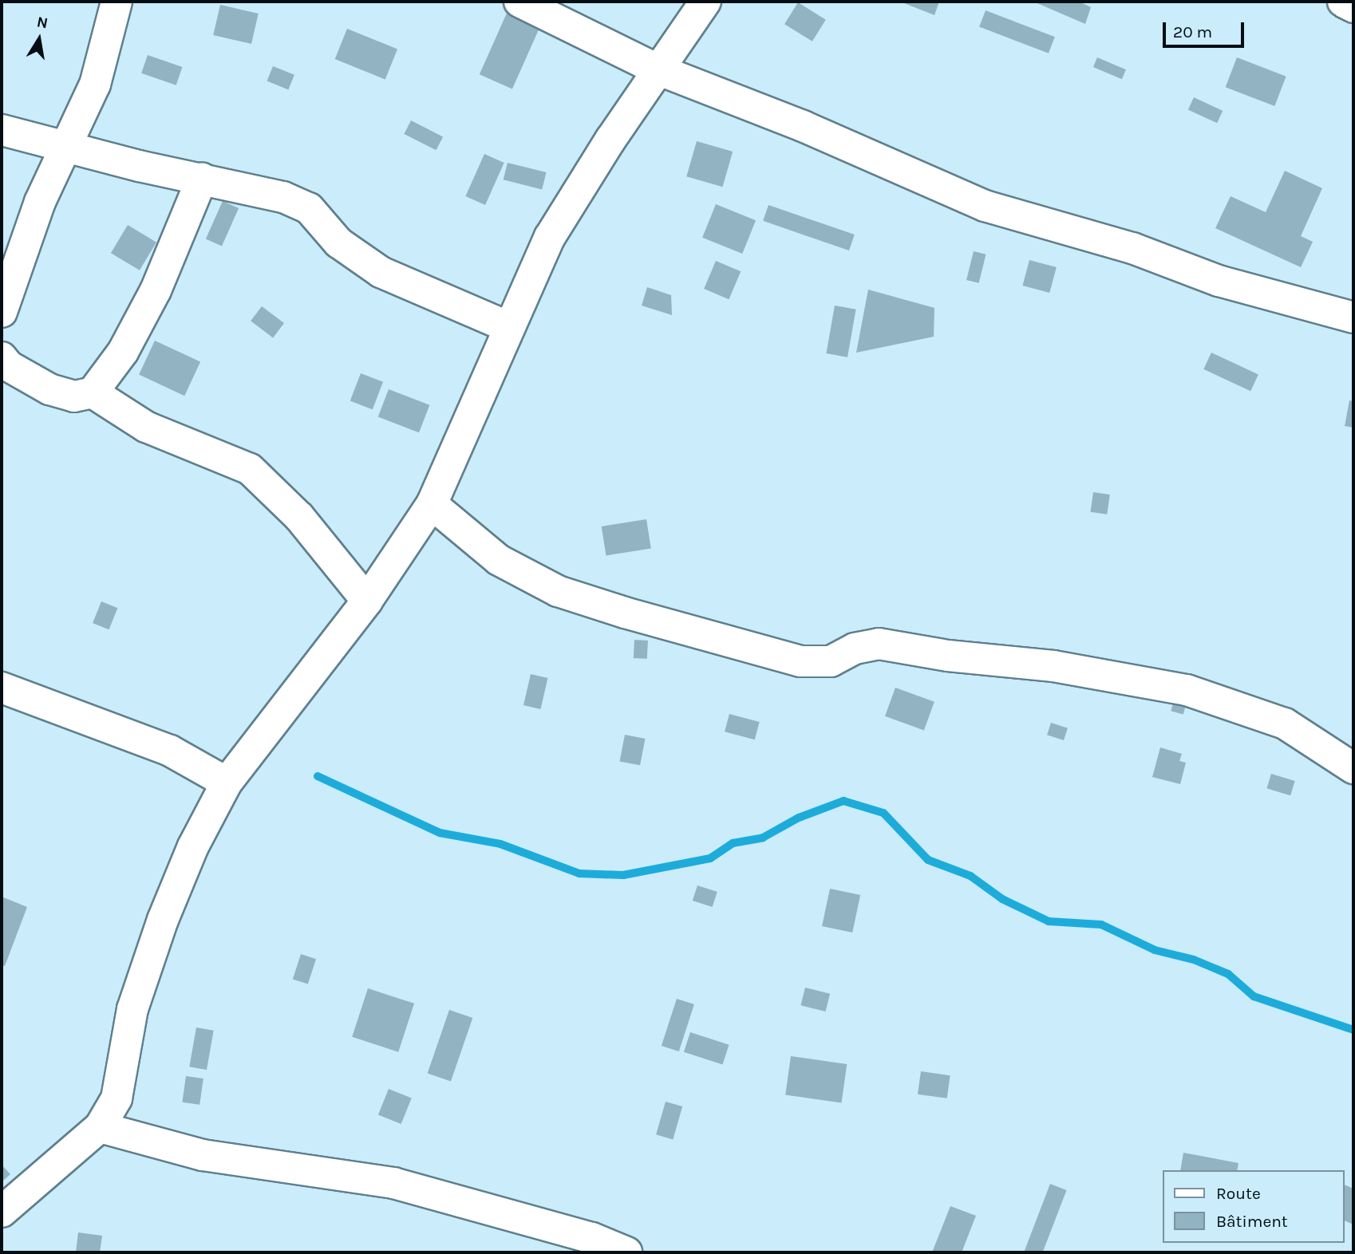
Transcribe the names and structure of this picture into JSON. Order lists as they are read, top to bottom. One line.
{"legend":["Route","Bâtiment"],"scale_bar":"20 m","north":"top"}
